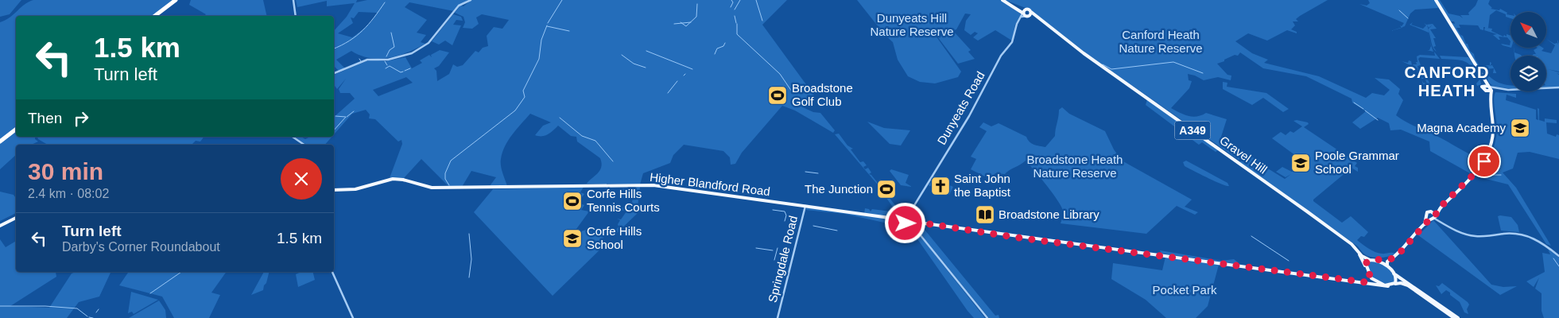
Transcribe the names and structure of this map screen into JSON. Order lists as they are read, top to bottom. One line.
{"streets":{"main road":["A349","Gravel Hill","Higher Blandford Road"],"street":["Dunyeats Road","Springdale Road"]},"crossings":[["Dunyeats Road","Higher Blandford Road"],["A349","Gravel Hill"],["Higher Blandford Road","Springdale Road"]],"districts":["CANFORD HEATH"],"parks":["Dunyeats Hill Nature Reserve","Canford Heath Nature Reserve","Broadstone Heath Nature Reserve","Pocket Park"],"places":{"sports":["Broadstone Golf Club","The Junction","Corfe Hills Tennis Courts"],"school or university":["Magna Academy","Poole Grammar School","Corfe Hills School"],"church":["Saint John the Baptist"],"library":["Broadstone Library"]},"north":"top left","page":{"turn":["1.5 km","Turn left"],"then":"Then","heading":["30 min","2.4 km · 08:02"],"list":[{"name":"Turn left","note":"Darby's Corner Roundabout","value":"1.5 km"}]}}
